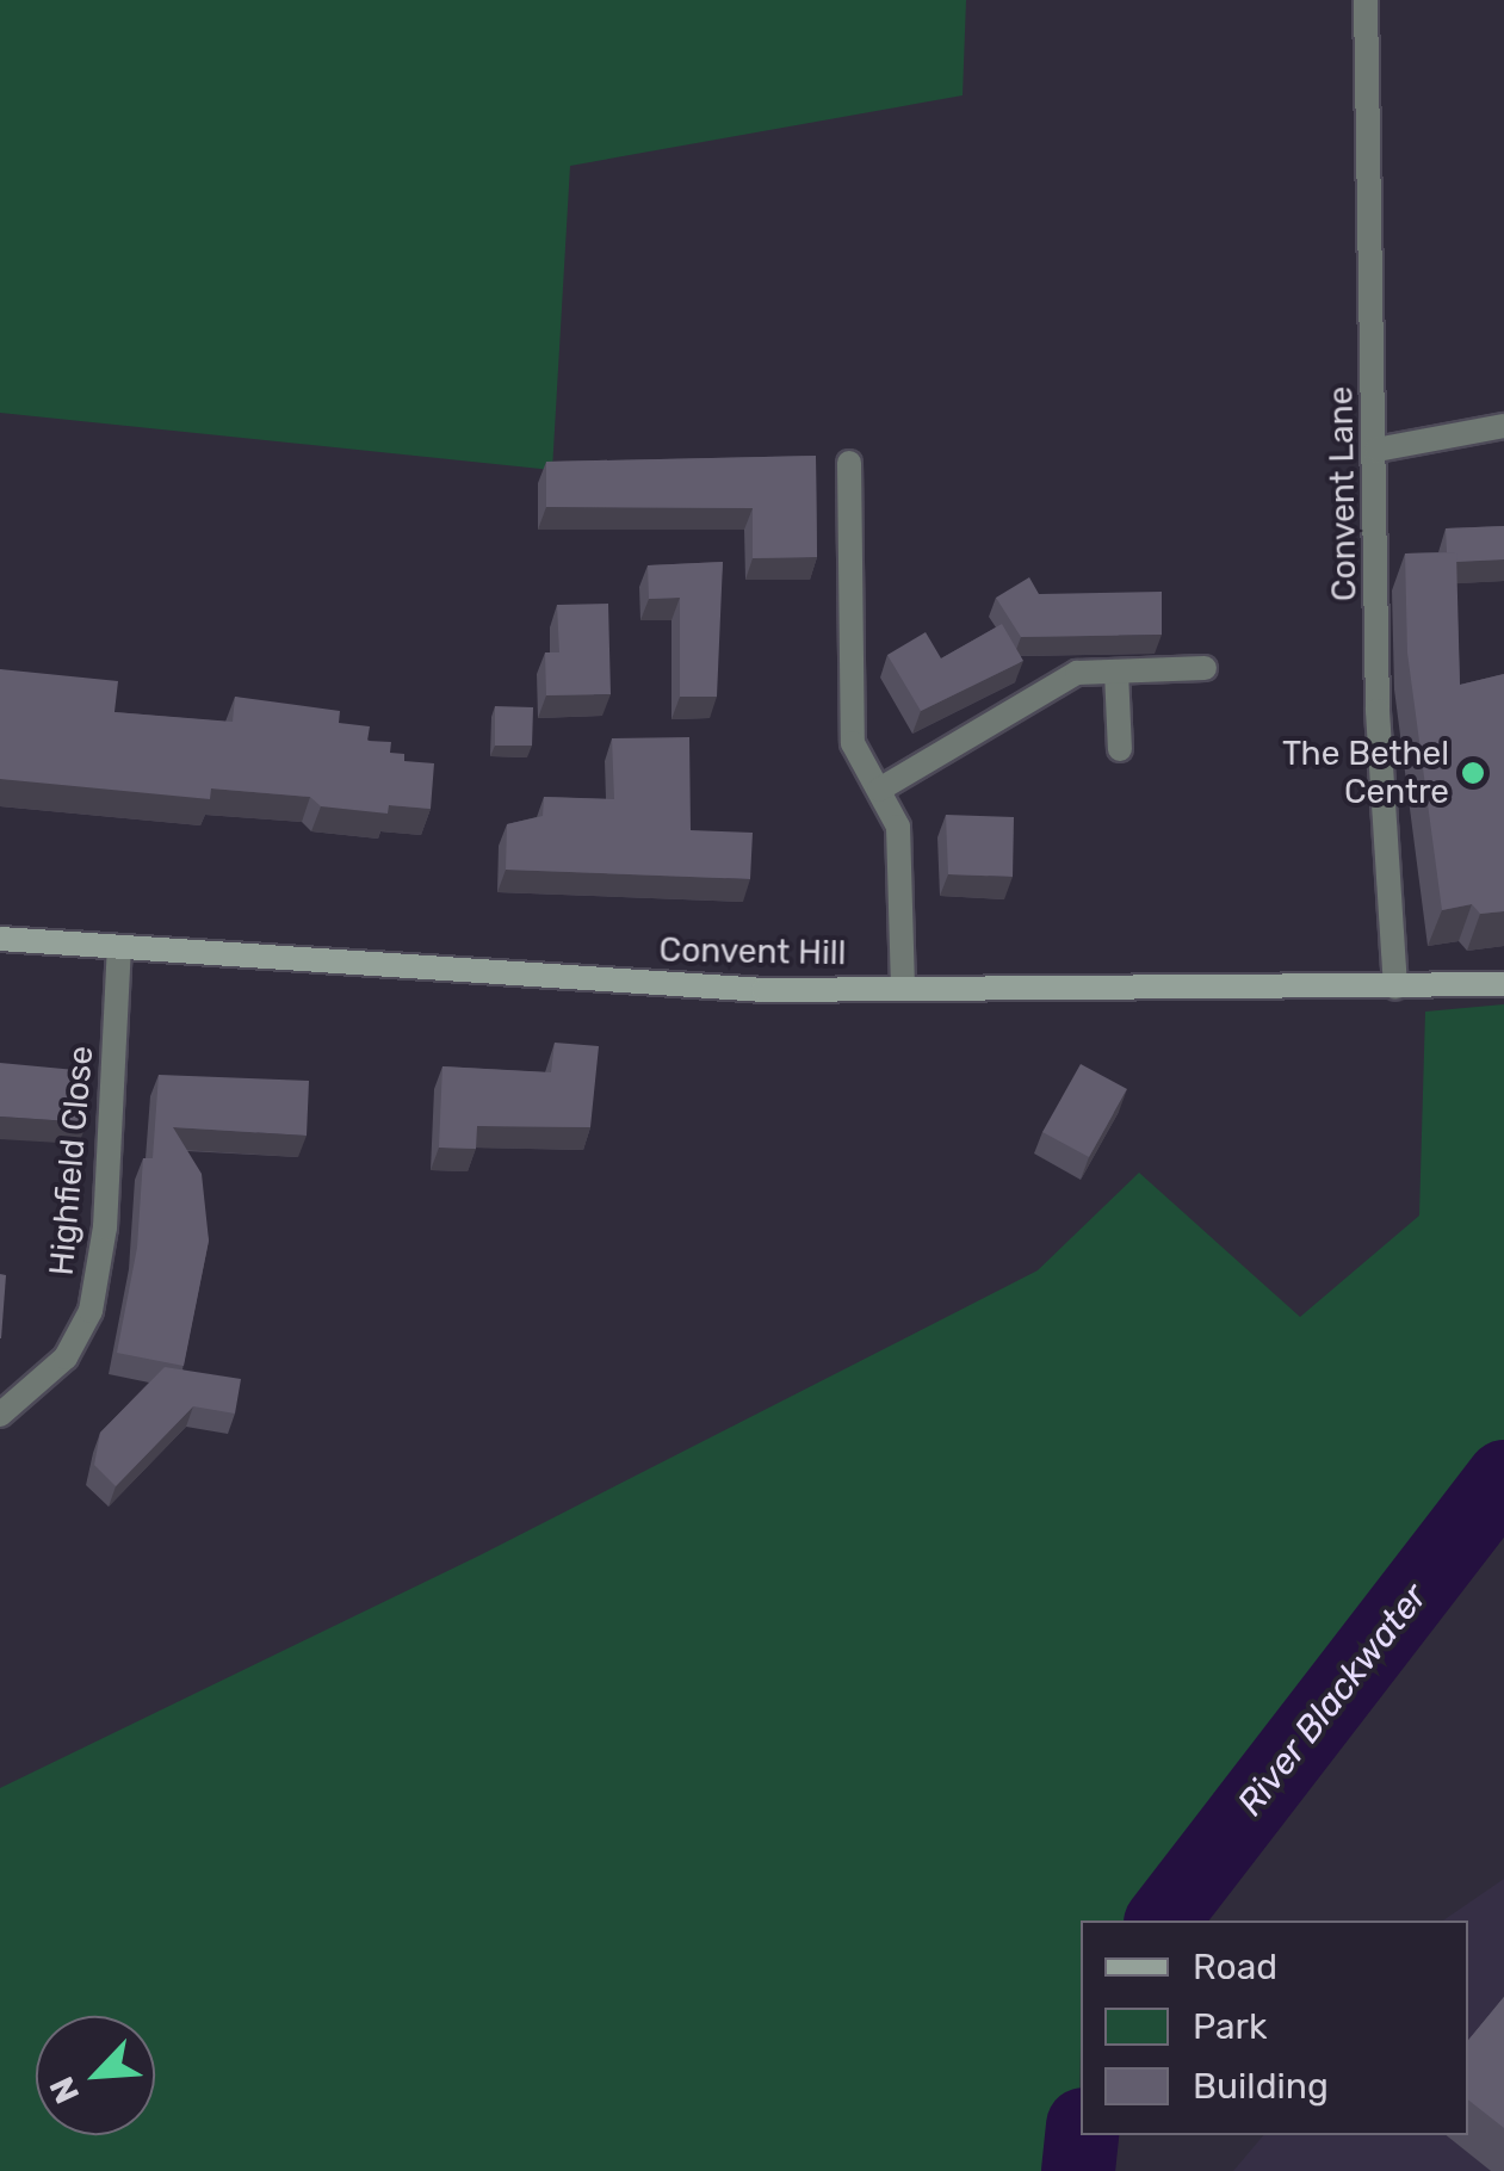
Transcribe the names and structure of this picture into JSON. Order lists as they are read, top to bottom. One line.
{"streets":{"main road":["Convent Hill"],"street":["Convent Lane","Highfield Close"]},"crossings":[["Convent Lane","Convent Hill"],["Convent Hill","Highfield Close"]],"water":["River Blackwater"],"places":["The Bethel Centre"],"legend":["Road","Park","Building"],"north":"bottom left"}
